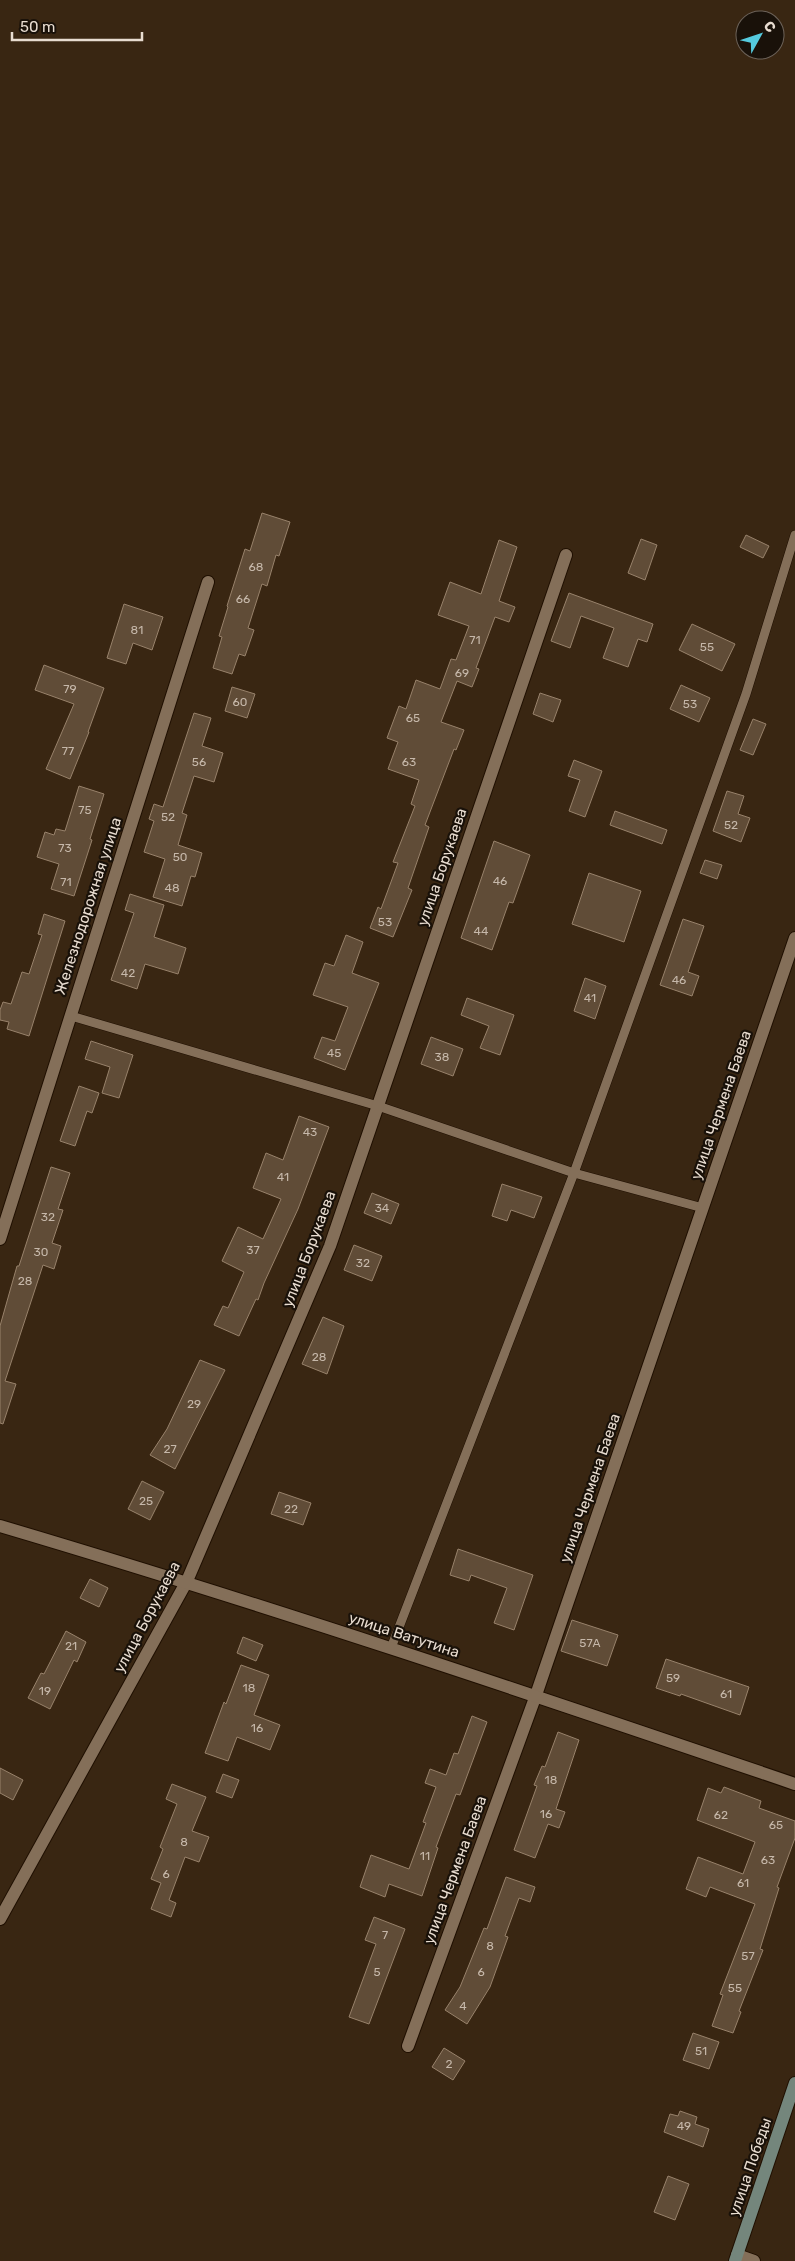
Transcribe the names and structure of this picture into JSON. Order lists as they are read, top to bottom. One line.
{"streets":{"main road":["улица Победы"],"street":["улица Борукаева","Железнодорожная улица","улица Чермена Баева","улица Ватутина"]},"crossings":[["улица Борукаева","улица Ватутина"],["улица Чермена Баева","улица Ватутина"]],"house_numbers":["68","66","81","71","55","69","79","60","53","65","77","56","63","75","52","52","73","50","46","71","48","53","44","42","46","41","45","38","43","41","34","32","37","30","32","28","28","29","27","25","22","57А","21","59","18","19","61","16","18","16","62","65","8","11","63","6","61","7","8","57","5","6","55","4","51","2","49"],"scale_bar":"50 m","north":"top right"}
